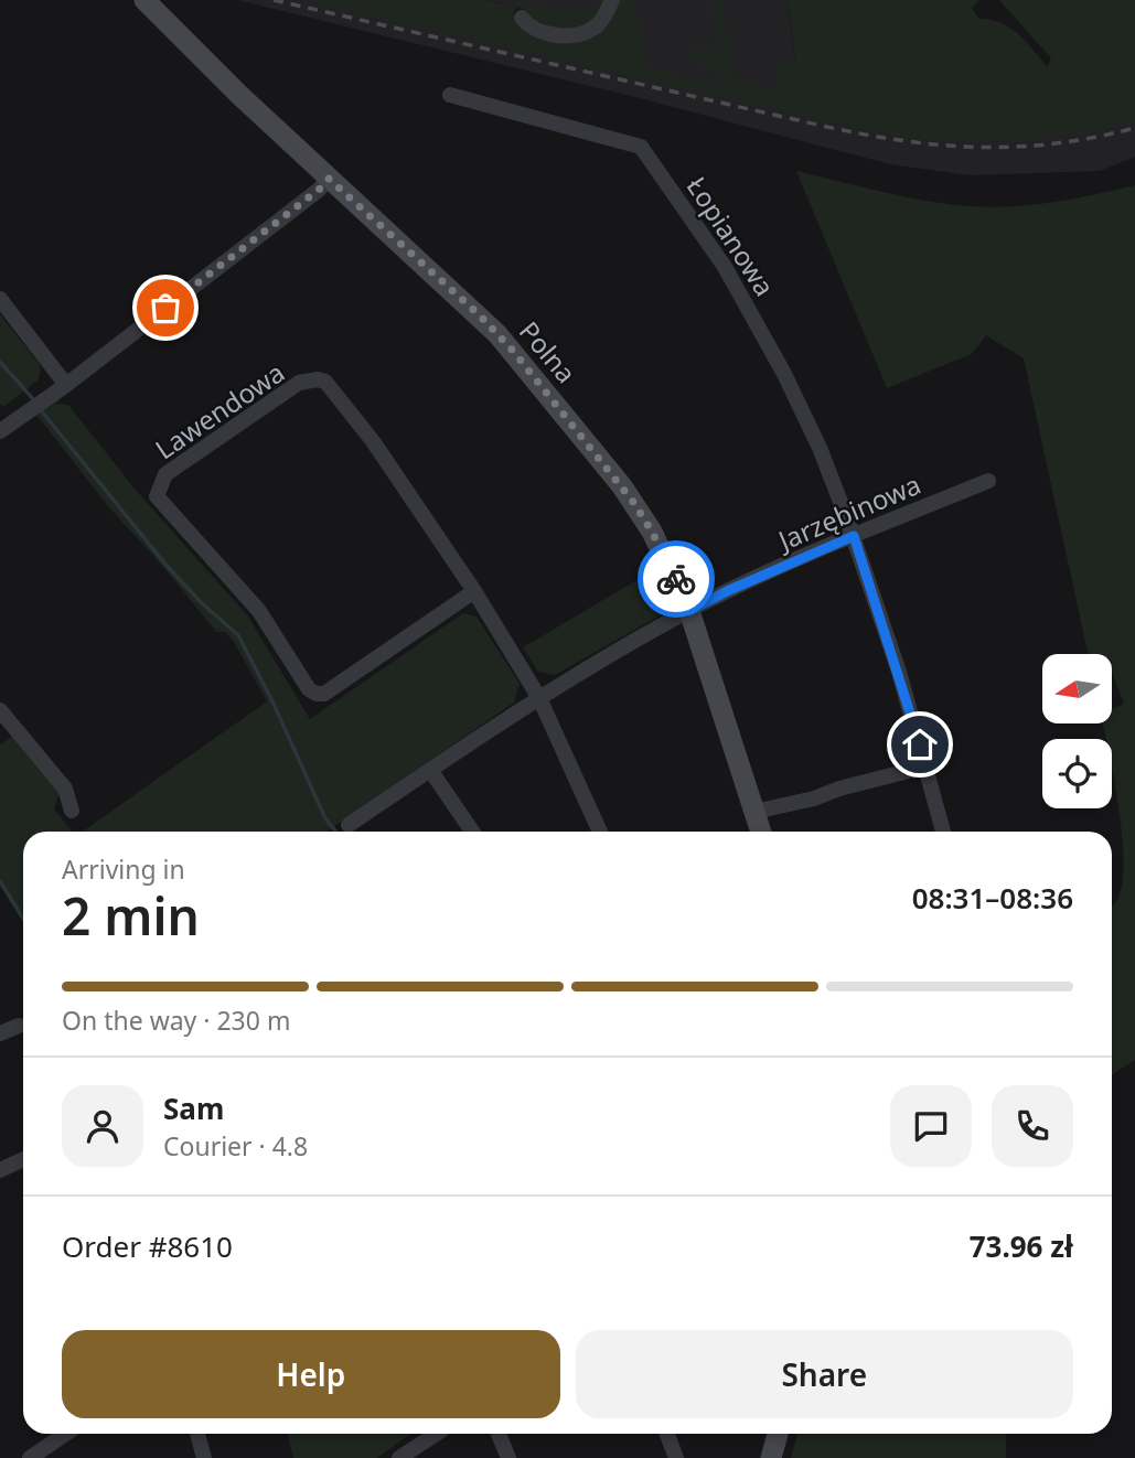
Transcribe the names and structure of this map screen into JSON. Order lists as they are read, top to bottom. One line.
{"streets":{"street":["Łopianowa","Polna","Lawendowa","Jarzębinowa"]},"crossings":[["Łopianowa","Jarzębinowa"],["Polna","Jarzębinowa"],["Lawendowa","Jarzębinowa"]],"north":"left","page":{"heading":["2 min","Arriving in","08:31–08:36"],"panel":["Sam","Courier · 4.8","Order #8610","73.96 zł"],"bar":"On the way · 230 m","buttons":["Help","Share"]}}
